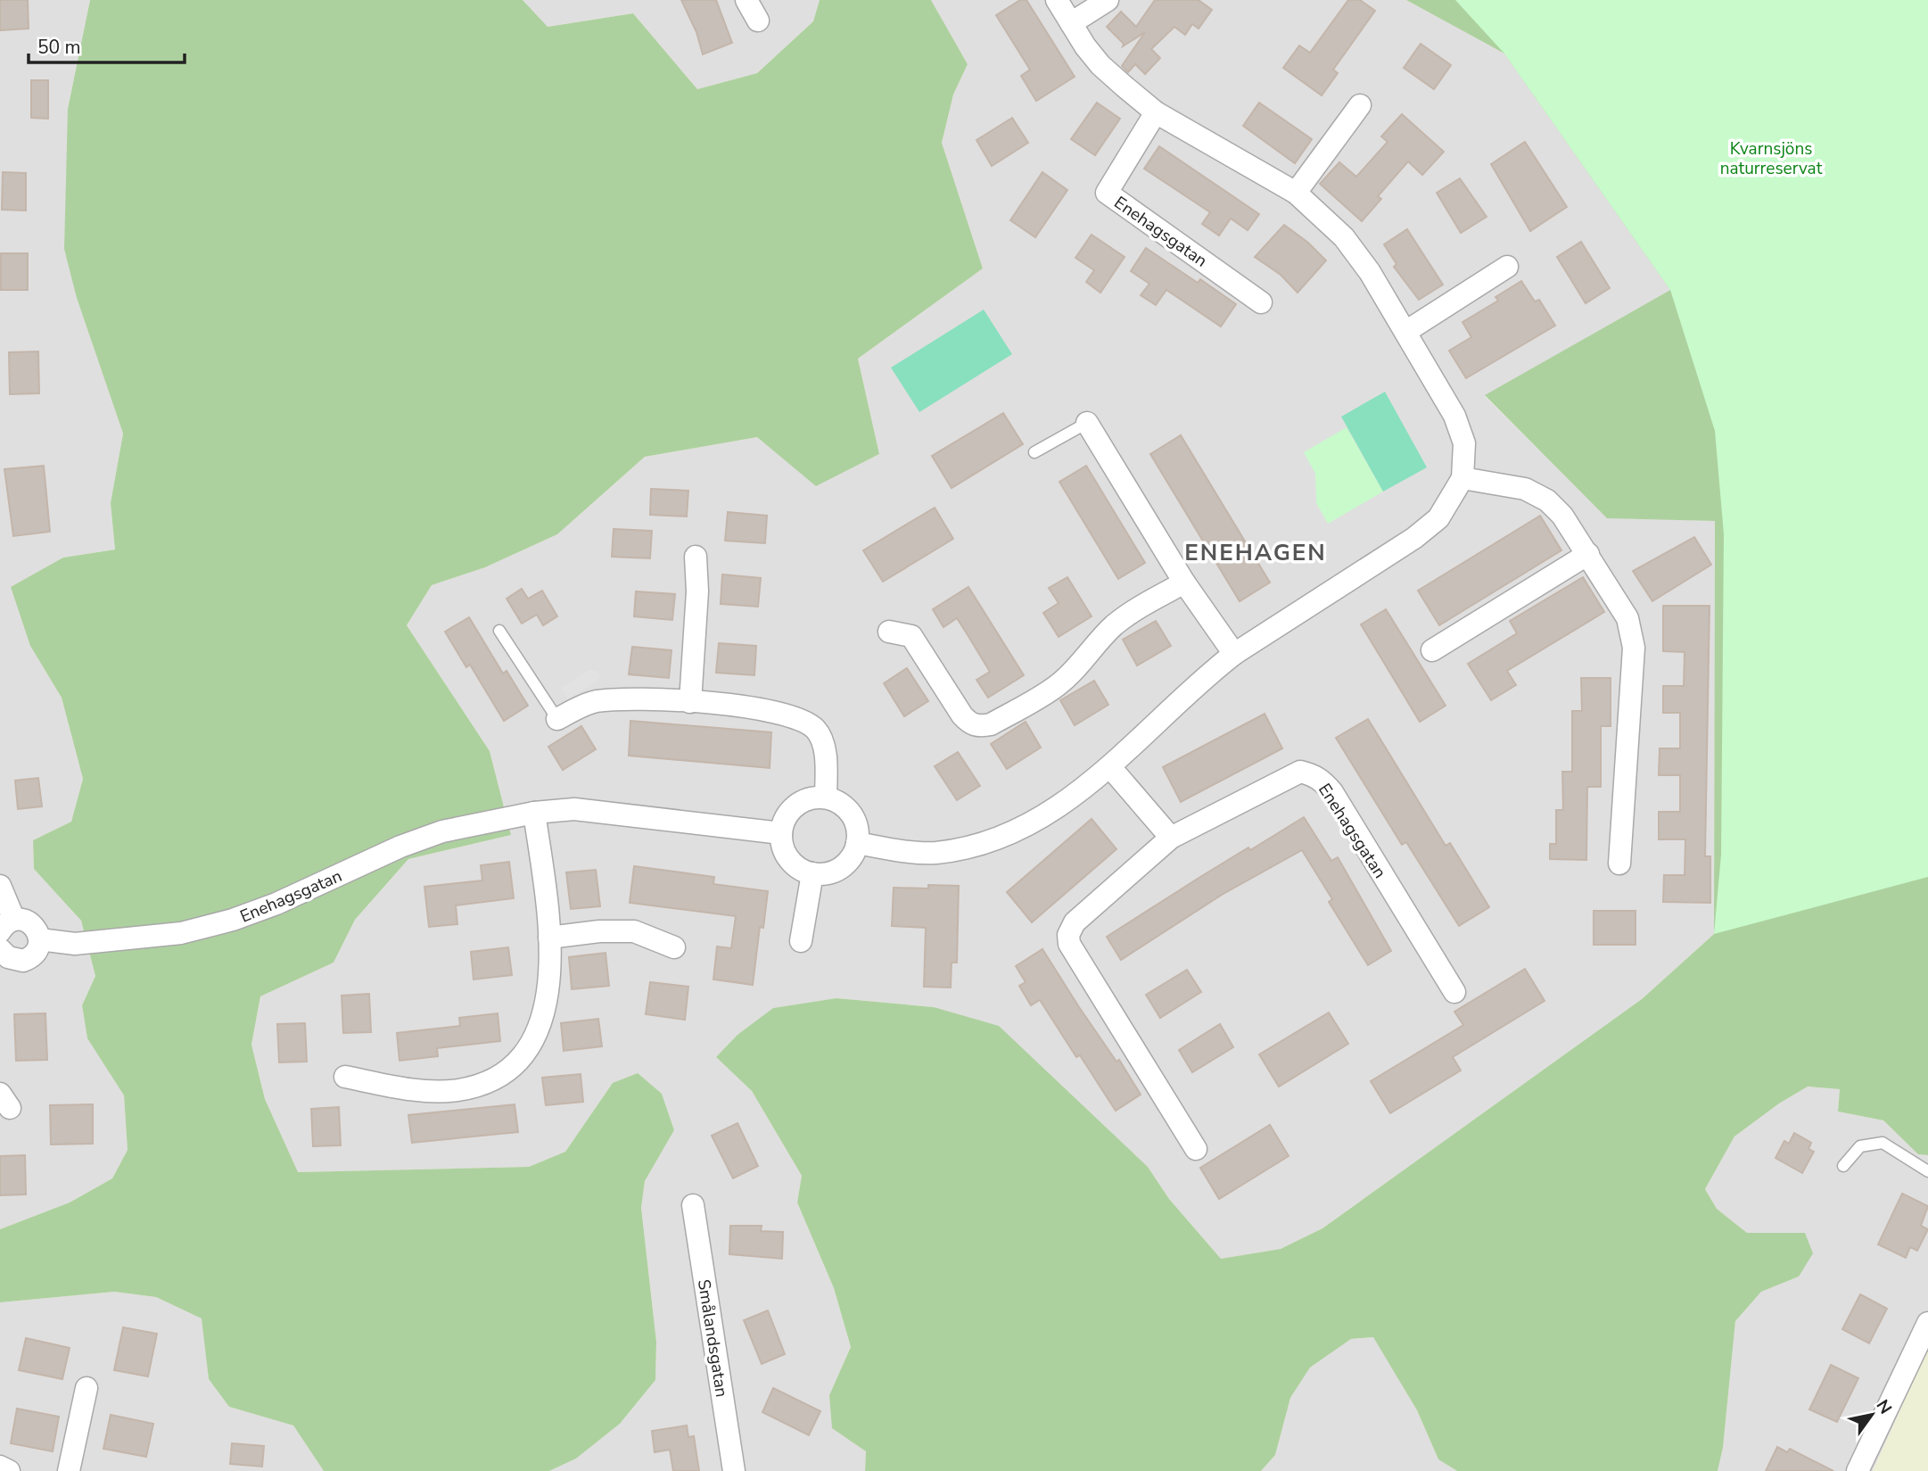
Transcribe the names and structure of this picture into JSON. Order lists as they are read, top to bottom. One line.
{"streets":{"street":["Enehagsgatan","Smålandsgatan"]},"districts":["ENEHAGEN"],"parks":["Kvarnsjöns naturreservat"],"scale_bar":"50 m","north":"top right"}
